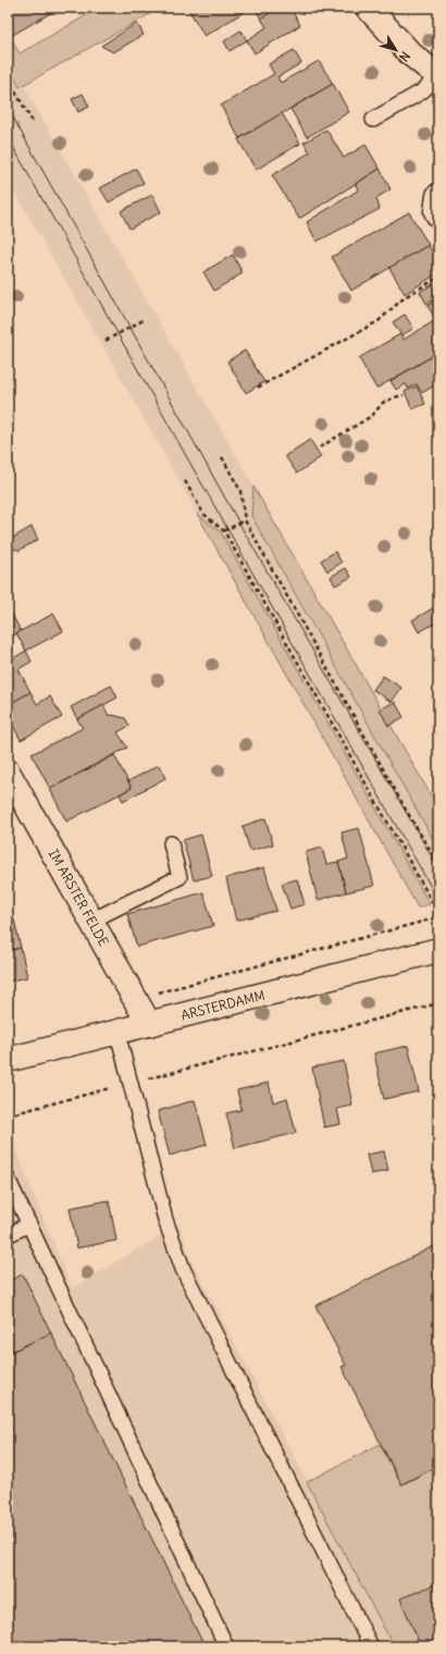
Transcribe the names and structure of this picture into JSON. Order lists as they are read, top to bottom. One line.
{"streets":{"street":["IM ARSTER FELDE","ARSTERDAMM"]},"crossings":[["IM ARSTER FELDE","ARSTERDAMM"]],"north":"bottom right"}
